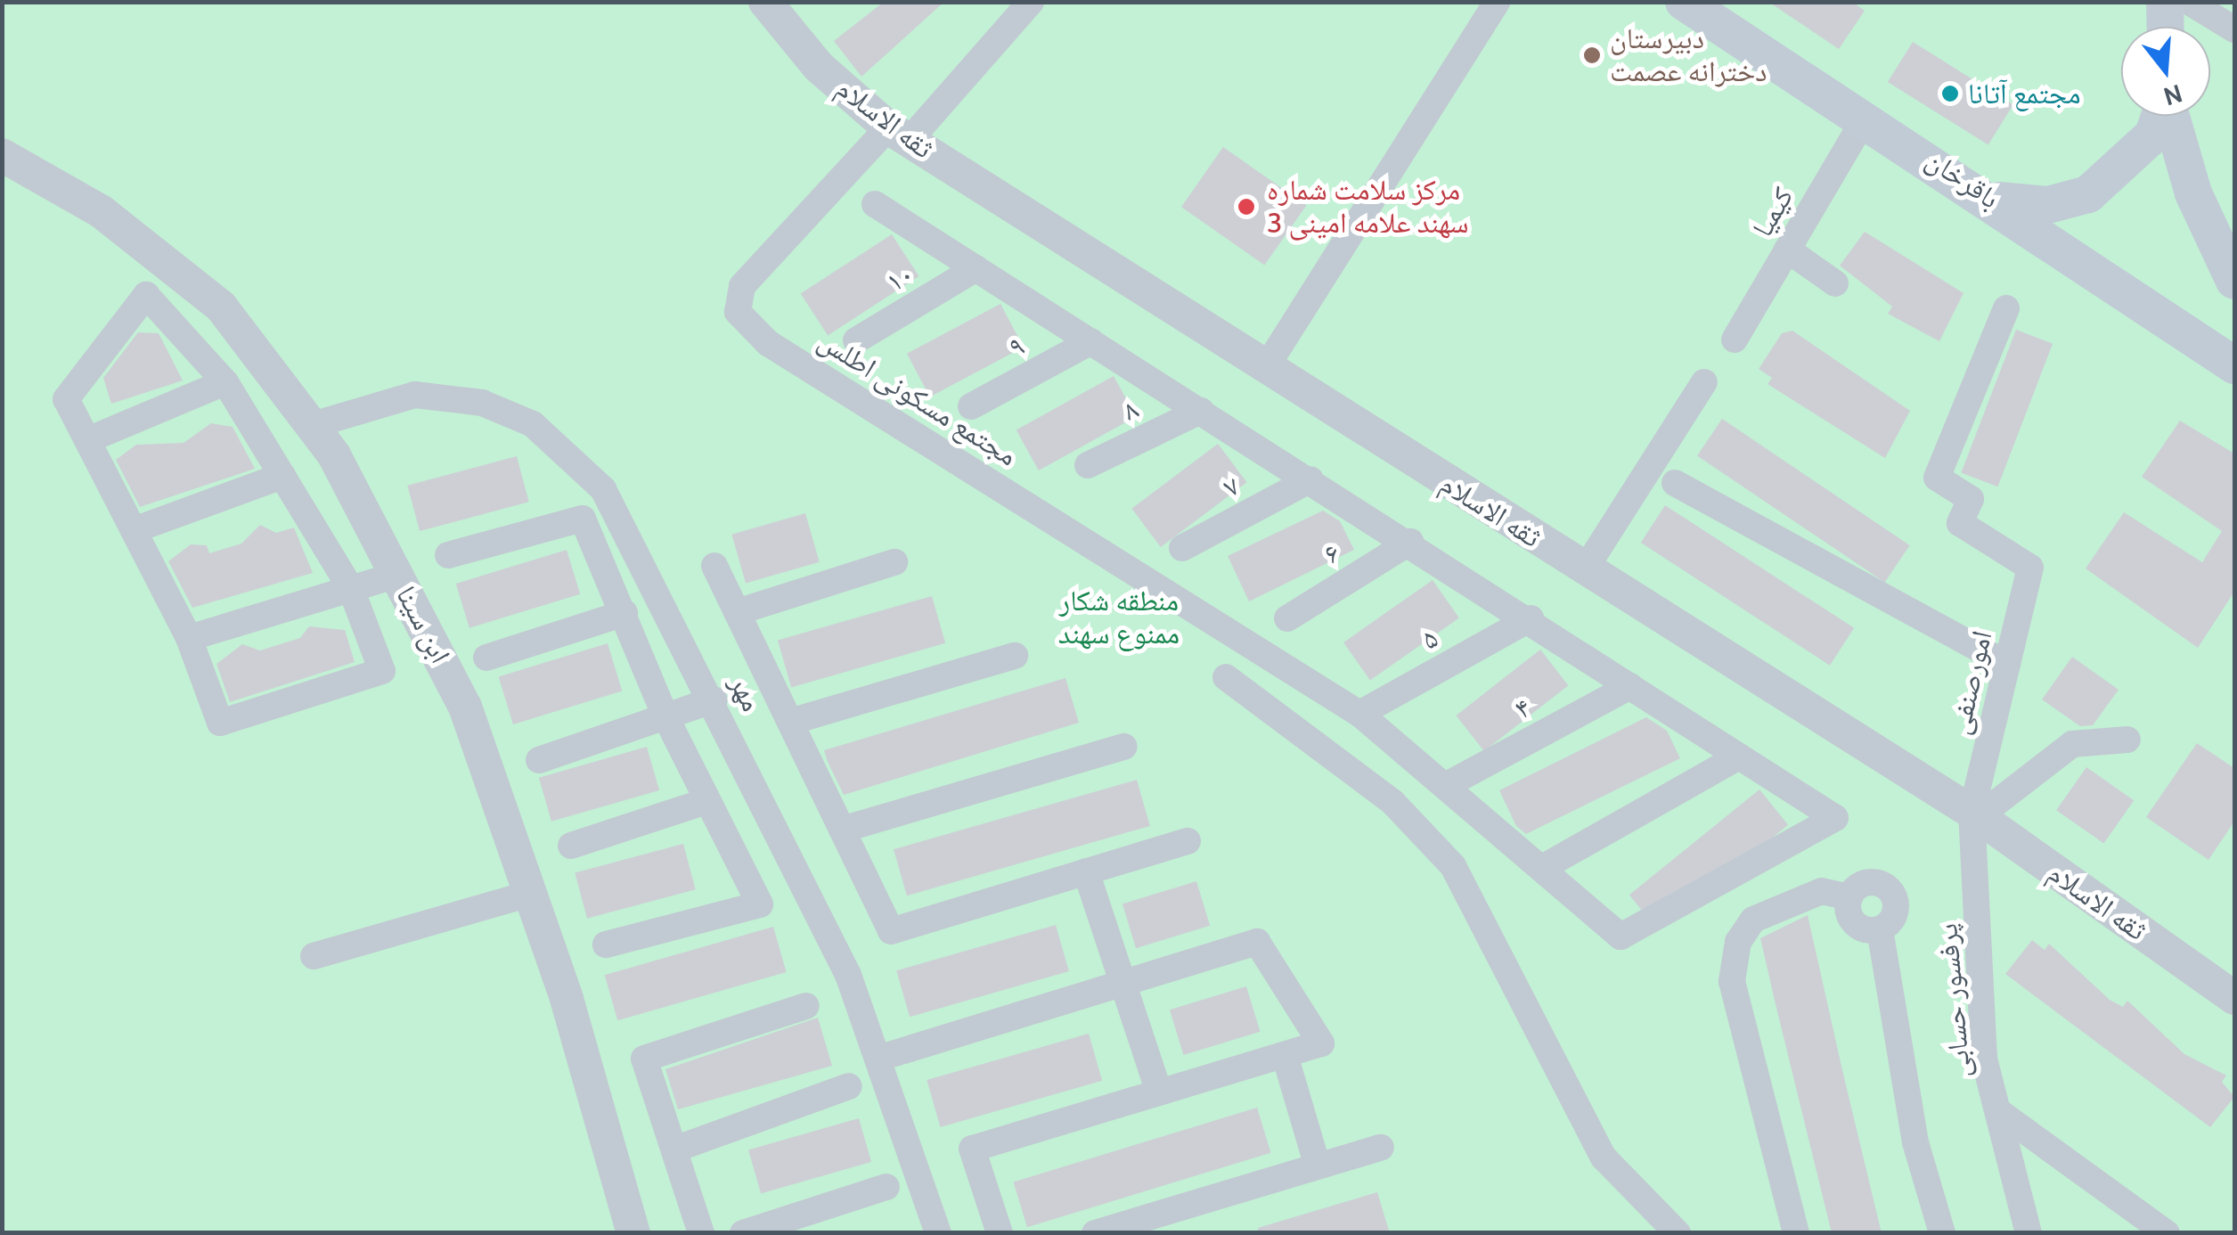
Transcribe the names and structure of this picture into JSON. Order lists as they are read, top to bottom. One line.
{"streets":{"main road":["باقرخان"],"street":["ثقه الاسلام","کیمیا","۱۰","۹","مجتمع مسکونی اطلس","۸","۷","۶","ابن سینا","۵","امورصنفی","مهر","۴","پرفسور حسابی"]},"crossings":[["ثقه الاسلام","مجتمع مسکونی اطلس"],["ثقه الاسلام","امورصنفی"],["ثقه الاسلام","پرفسور حسابی"],["باقرخان","کیمیا"],["مجتمع مسکونی اطلس","۵"],["ابن سینا","مهر"],["امورصنفی","پرفسور حسابی"]],"parks":["منطقه شکار ممنوع سهند"],"places":["دبیرستان دخترانه عصمت","مجتمع آتانا","مرکز سلامت شماره 3 سهند علامه امینی"],"north":"bottom"}
